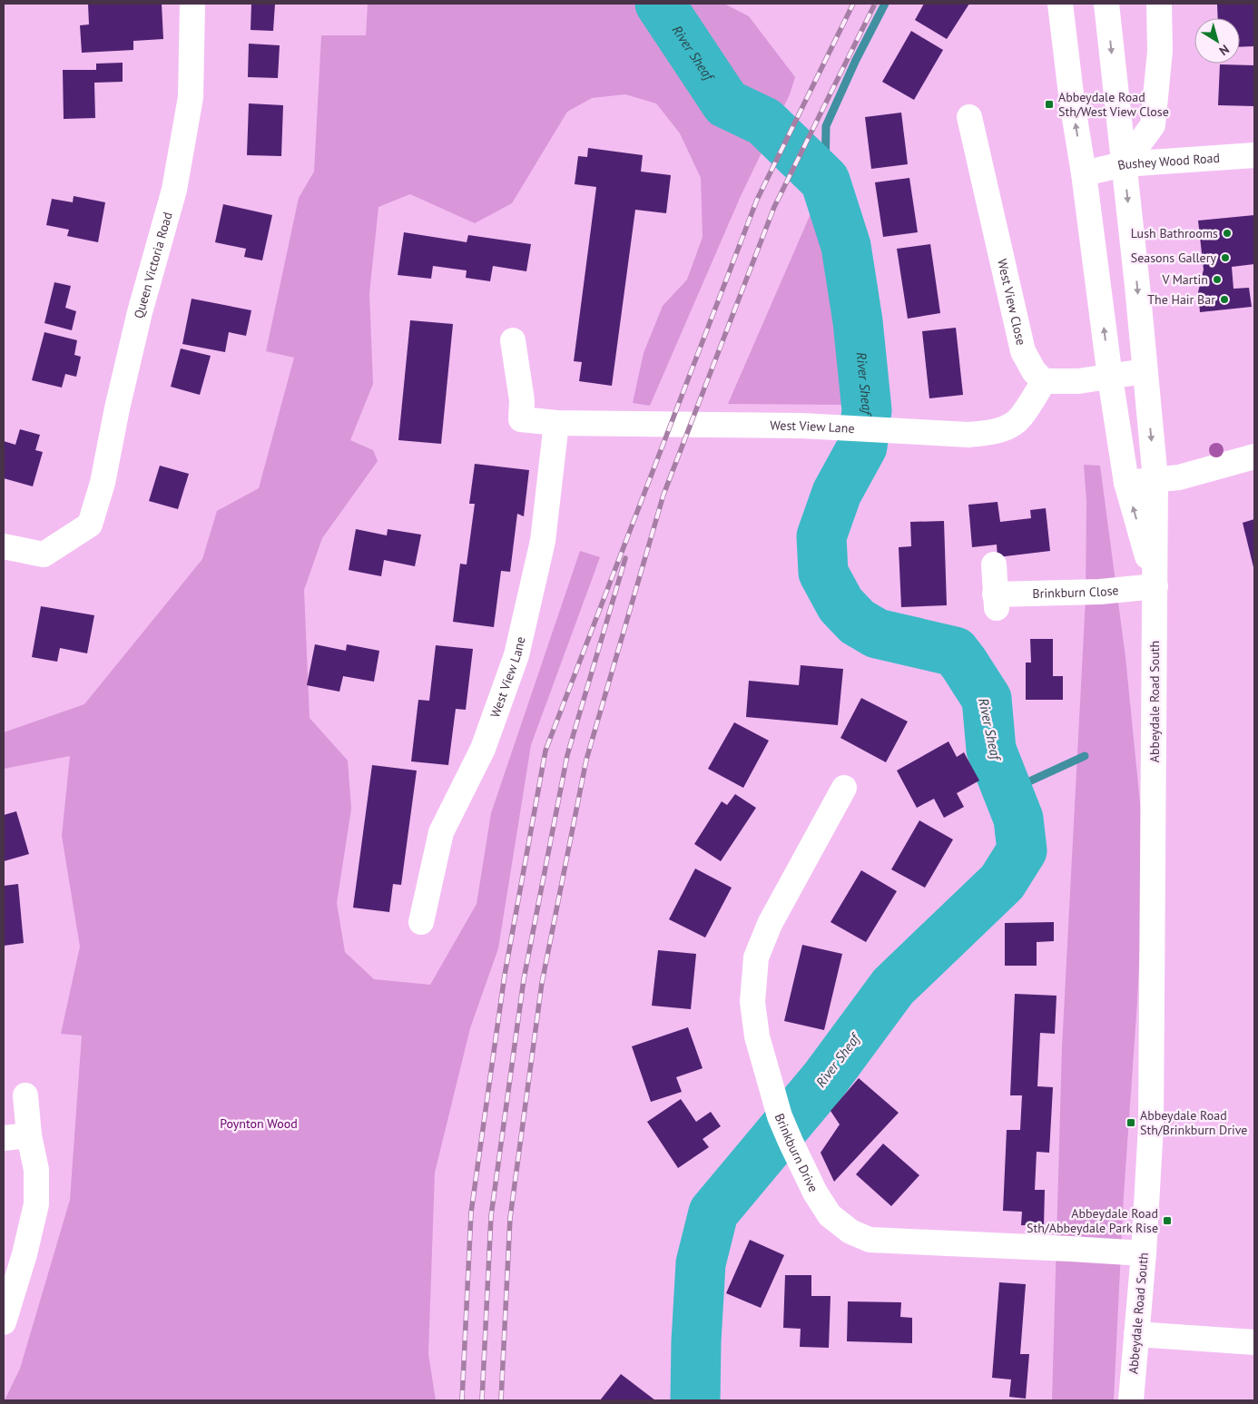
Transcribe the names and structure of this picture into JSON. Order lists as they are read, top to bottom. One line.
{"streets":{"street":["Bushey Wood Road","Queen Victoria Road","West View Close","West View Lane","Brinkburn Close","Abbeydale Road South","Brinkburn Drive"]},"crossings":[["Bushey Wood Road","Abbeydale Road South"],["West View Close","West View Lane"],["Brinkburn Close","Abbeydale Road South"],["Abbeydale Road South","Brinkburn Drive"]],"water":["River Sheaf"],"parks":["Poynton Wood"],"places":{"transit":["Abbeydale Road Sth/West View Close","Abbeydale Road Sth/Brinkburn Drive","Abbeydale Road Sth/Abbeydale Park Rise"],"other":["Lush Bathrooms","Seasons Gallery","V Martin","The Hair Bar"]},"north":"bottom right"}
